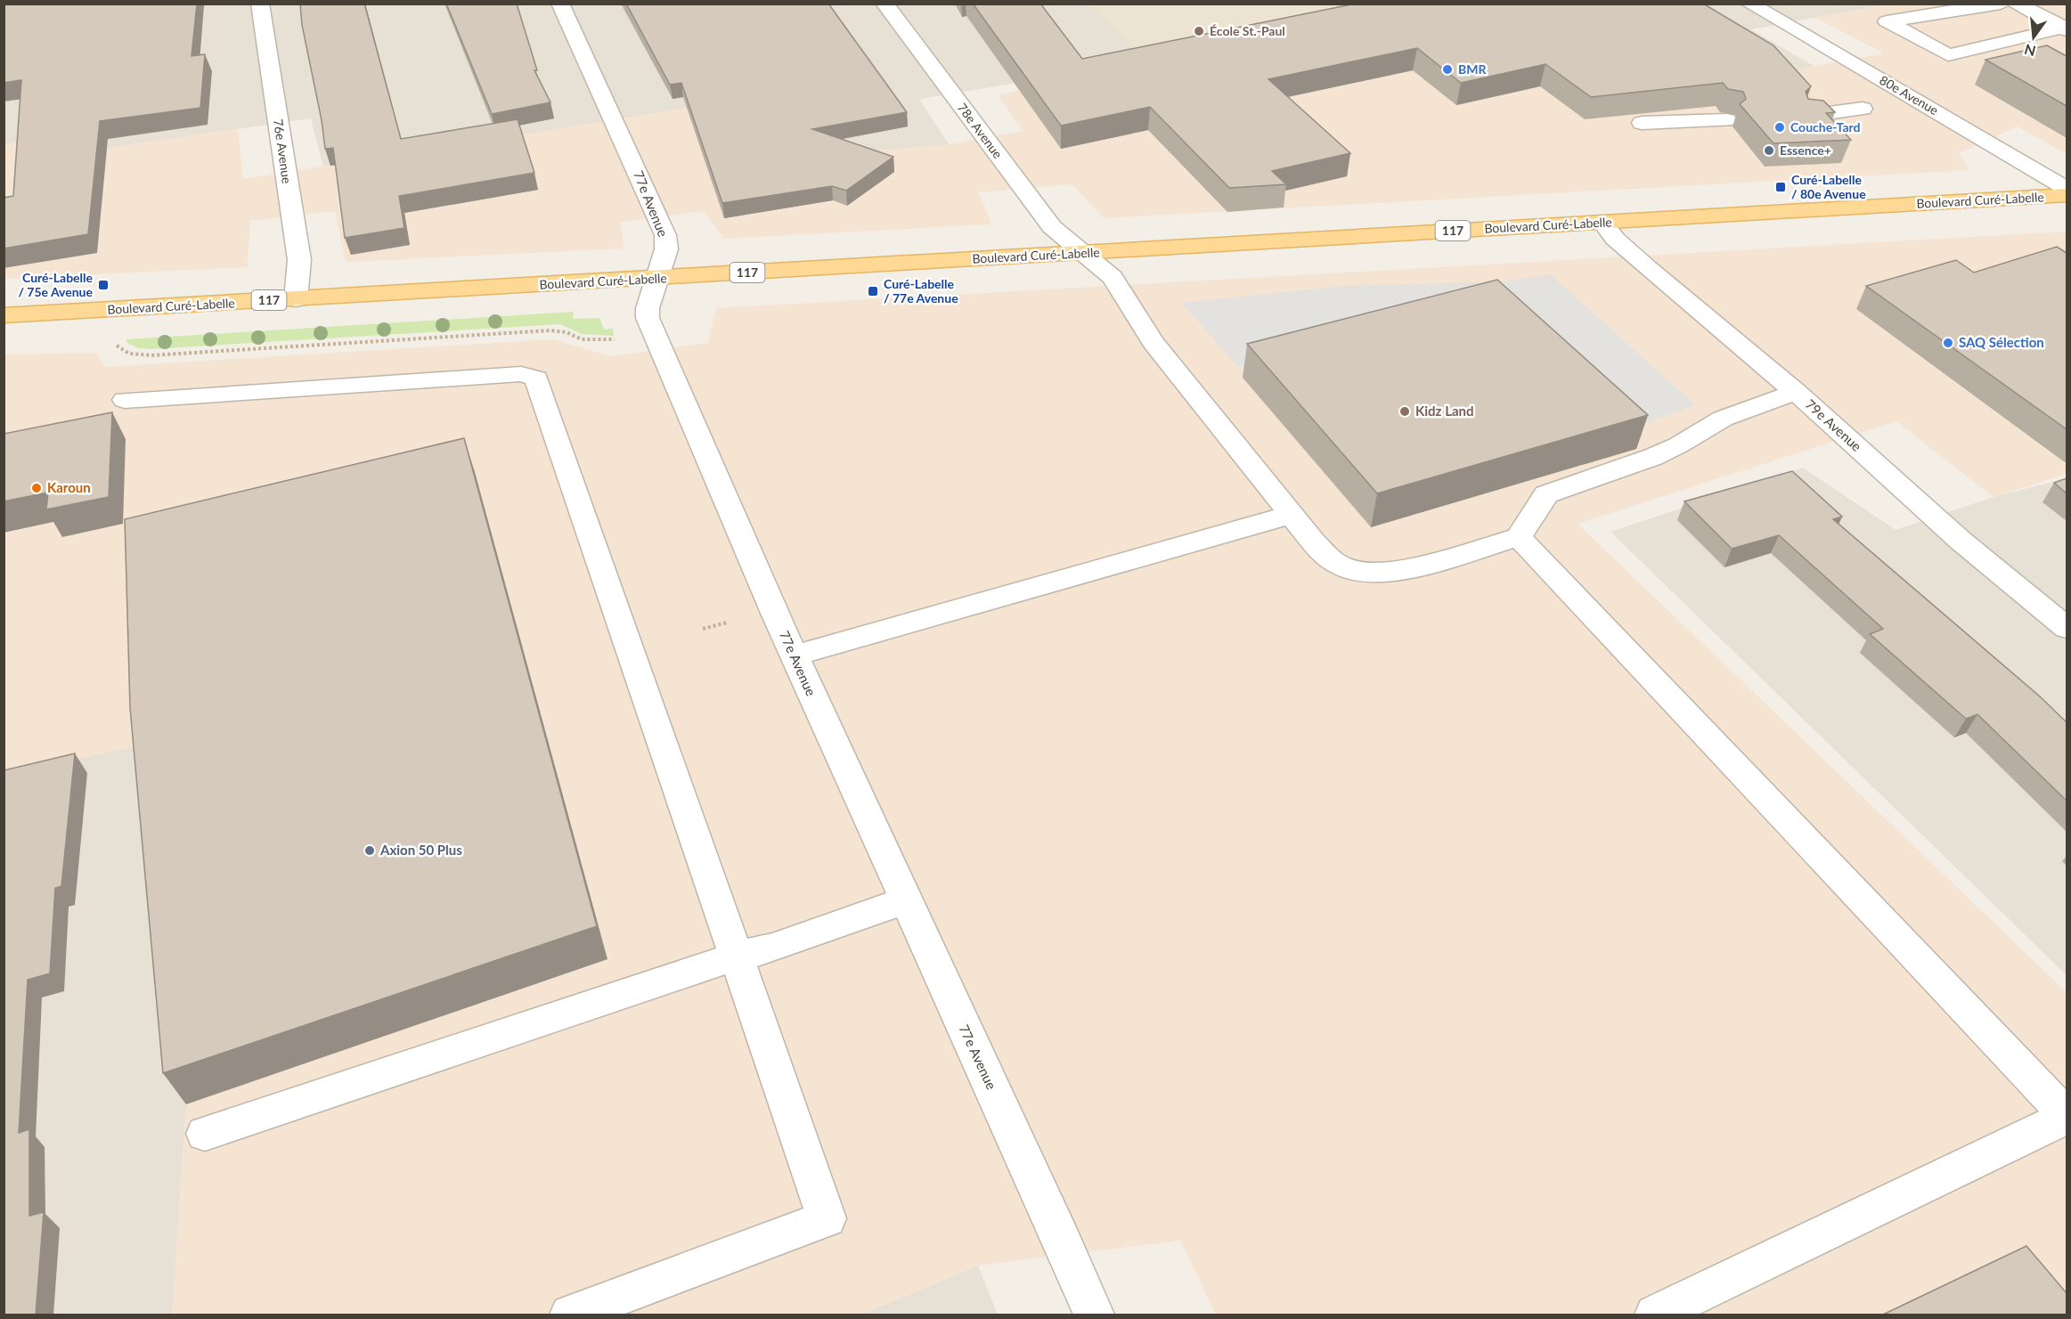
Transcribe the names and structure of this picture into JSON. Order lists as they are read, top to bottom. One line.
{"streets":{"main road":["Boulevard Curé-Labelle","117"],"street":["80e Avenue","78e Avenue","76e Avenue","77e Avenue","79e Avenue"]},"crossings":[["78e Avenue","Boulevard Curé-Labelle"],["76e Avenue","Boulevard Curé-Labelle"],["Boulevard Curé-Labelle","77e Avenue"],["Boulevard Curé-Labelle","79e Avenue"]],"places":{"other":["École St.-Paul","BMR","Couche-Tard","Essence+","SAQ Sélection","Kidz Land","Karoun","Axion 50 Plus"],"transit":["Curé-Labelle / 80e Avenue","Curé-Labelle / 75e Avenue","Curé-Labelle / 77e Avenue"]},"north":"bottom"}
